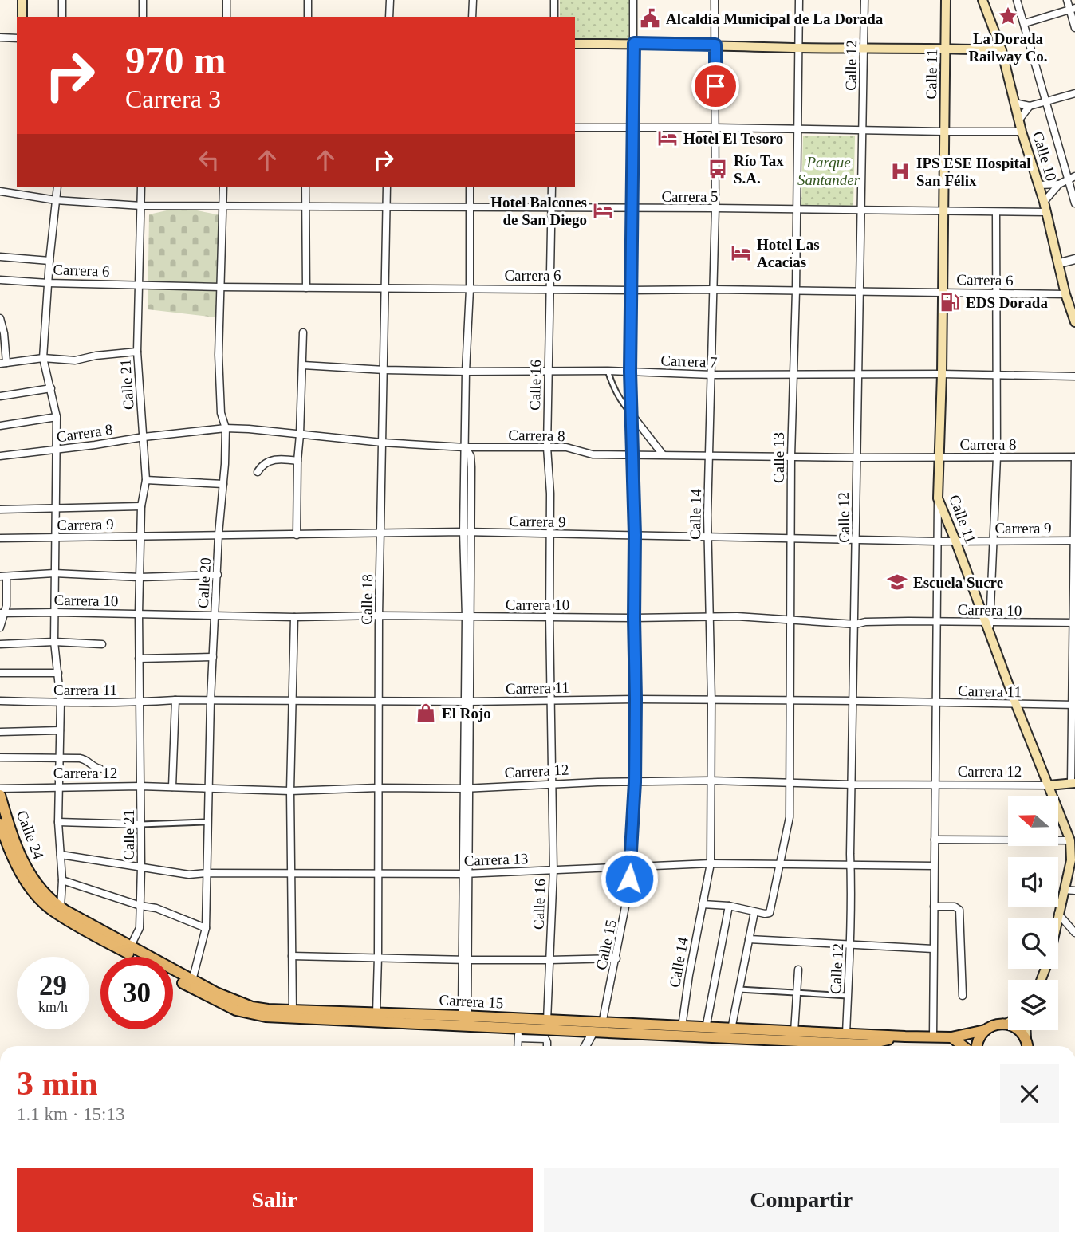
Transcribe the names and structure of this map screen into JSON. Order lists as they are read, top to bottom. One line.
{"streets":{"main road":["Calle 11","Calle 10","Carrera 12","Calle 24","Carrera 15"],"street":["Calle 12","Carrera 5","Carrera 6","Carrera 7","Calle 21","Calle 16","Carrera 8","Calle 13","Calle 14","Carrera 9","Calle 20","Calle 18","Carrera 10","Carrera 11","Carrera 13","Calle 15"]},"crossings":[["Calle 12","Carrera 5"],["Calle 12","Carrera 6"],["Calle 12","Carrera 7"],["Calle 12","Carrera 8"],["Calle 12","Carrera 9"],["Calle 12","Carrera 10"],["Calle 12","Carrera 11"],["Calle 12","Carrera 12"],["Calle 12","Carrera 13"],["Calle 12","Carrera 15"],["Calle 11","Carrera 5"],["Calle 11","Carrera 6"],["Calle 11","Carrera 7"],["Calle 11","Carrera 8"],["Calle 11","Carrera 9"],["Calle 11","Carrera 10"],["Calle 11","Carrera 11"],["Calle 11","Carrera 12"],["Calle 10","Carrera 5"],["Calle 10","Carrera 6"],["Carrera 5","Calle 21"],["Carrera 5","Calle 16"],["Carrera 5","Calle 13"],["Carrera 5","Calle 14"],["Carrera 5","Calle 20"],["Carrera 5","Calle 18"],["Carrera 5","Calle 15"],["Carrera 6","Calle 21"],["Carrera 6","Calle 16"],["Carrera 6","Calle 13"],["Carrera 6","Calle 14"],["Carrera 6","Calle 20"],["Carrera 6","Calle 18"],["Carrera 6","Calle 15"],["Carrera 7","Calle 16"],["Carrera 7","Calle 13"],["Carrera 7","Calle 14"],["Carrera 7","Calle 18"],["Carrera 7","Calle 15"],["Calle 21","Carrera 8"],["Calle 21","Carrera 9"],["Calle 21","Carrera 10"],["Calle 21","Carrera 11"],["Calle 21","Carrera 12"],["Calle 21","Carrera 13"],["Calle 21","Carrera 15"],["Calle 16","Carrera 8"],["Calle 16","Carrera 9"],["Calle 16","Carrera 10"],["Calle 16","Carrera 11"],["Calle 16","Carrera 12"],["Calle 16","Carrera 13"],["Calle 16","Carrera 15"],["Carrera 8","Calle 13"],["Carrera 8","Calle 14"],["Carrera 8","Calle 20"],["Carrera 8","Calle 18"],["Carrera 8","Calle 15"],["Calle 13","Carrera 9"],["Calle 13","Carrera 10"],["Calle 13","Carrera 11"],["Calle 13","Carrera 12"],["Calle 13","Carrera 13"],["Calle 14","Carrera 9"],["Calle 14","Carrera 10"],["Calle 14","Carrera 11"],["Calle 14","Carrera 12"],["Calle 14","Carrera 13"],["Calle 14","Carrera 15"],["Carrera 9","Calle 20"],["Carrera 9","Calle 18"],["Carrera 9","Calle 15"],["Calle 20","Carrera 10"],["Calle 20","Carrera 11"],["Calle 20","Carrera 12"],["Calle 20","Carrera 13"],["Calle 20","Carrera 15"],["Calle 18","Carrera 10"],["Calle 18","Carrera 11"],["Calle 18","Carrera 12"],["Calle 18","Carrera 13"],["Calle 18","Carrera 15"],["Carrera 10","Calle 15"],["Carrera 11","Calle 15"],["Carrera 12","Calle 15"],["Calle 24","Carrera 15"],["Carrera 13","Calle 15"],["Calle 15","Carrera 15"]],"parks":["Parque Santander"],"places":{"place":["La Dorada Railway Co."],"public building":["Alcaldía Municipal de La Dorada"],"hotel":["Hotel El Tesoro","Hotel Balcones de San Diego","Hotel Las Acacias"],"bus stop":["Río Tax S.A."],"hospital":["IPS ESE Hospital San Félix"],"fuel station":["EDS Dorada"],"school or university":["Escuela Sucre"],"shop":["El Rojo"]},"north":"left","page":{"turn":["970 m","Carrera 3"],"speed":"29 km/h","limit":"30","heading":["3 min","1.1 km · 15:13"],"buttons":["Salir","Compartir"]}}
